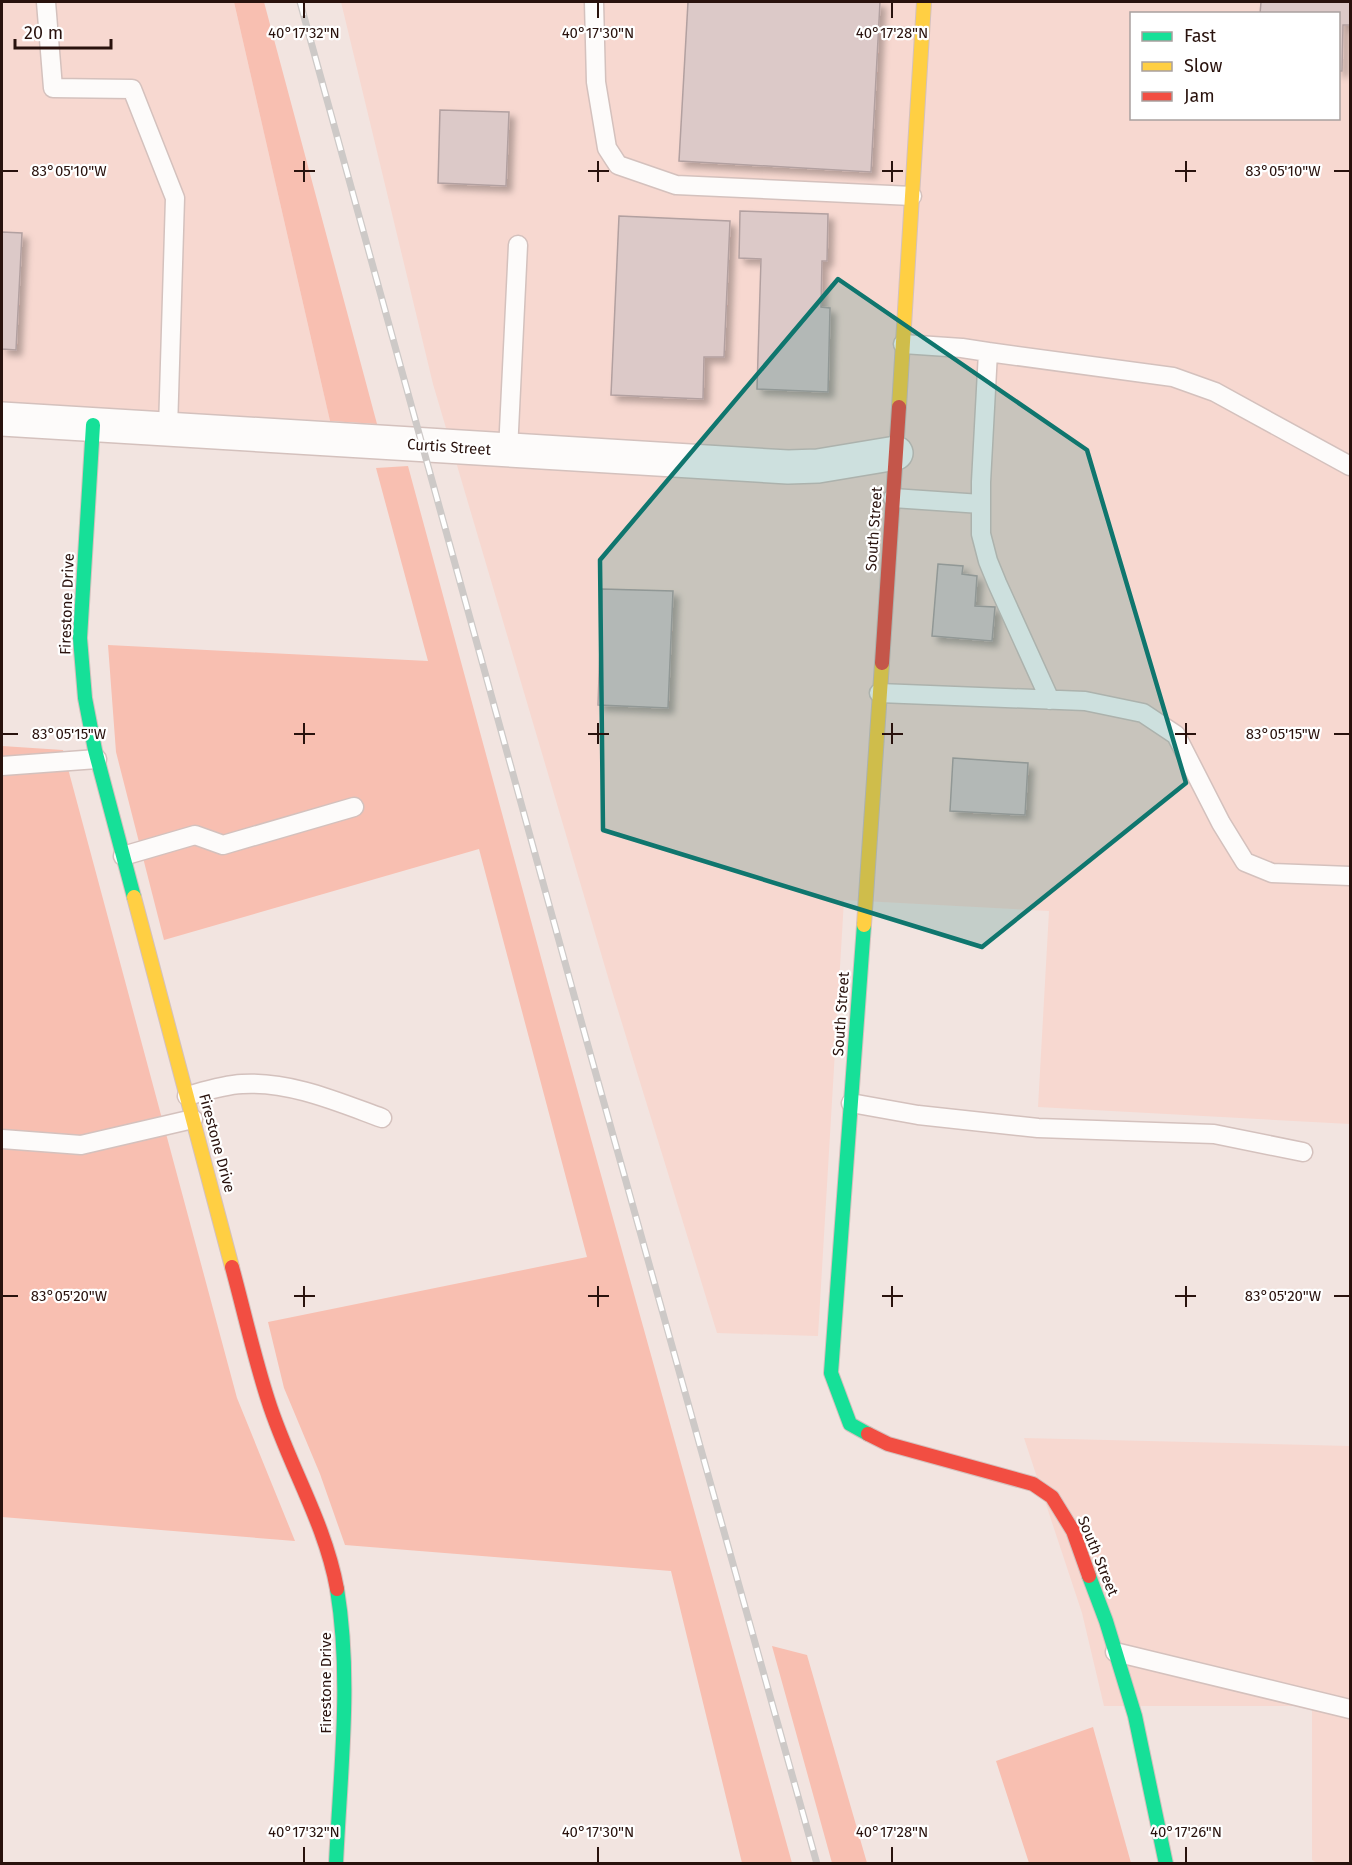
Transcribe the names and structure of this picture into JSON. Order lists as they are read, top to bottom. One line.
{"streets":{"street":["Curtis Street","South Street","Firestone Drive"]},"crossings":[["Curtis Street","South Street"],["Curtis Street","Firestone Drive"]],"legend":["Fast","Slow","Jam"],"scale_bar":"20 m","coordinates":["40°17'32\"N","40°17'30\"N","40°17'28\"N","83°05'10\"W","83°05'15\"W","83°05'20\"W","40°17'26\"N"]}
